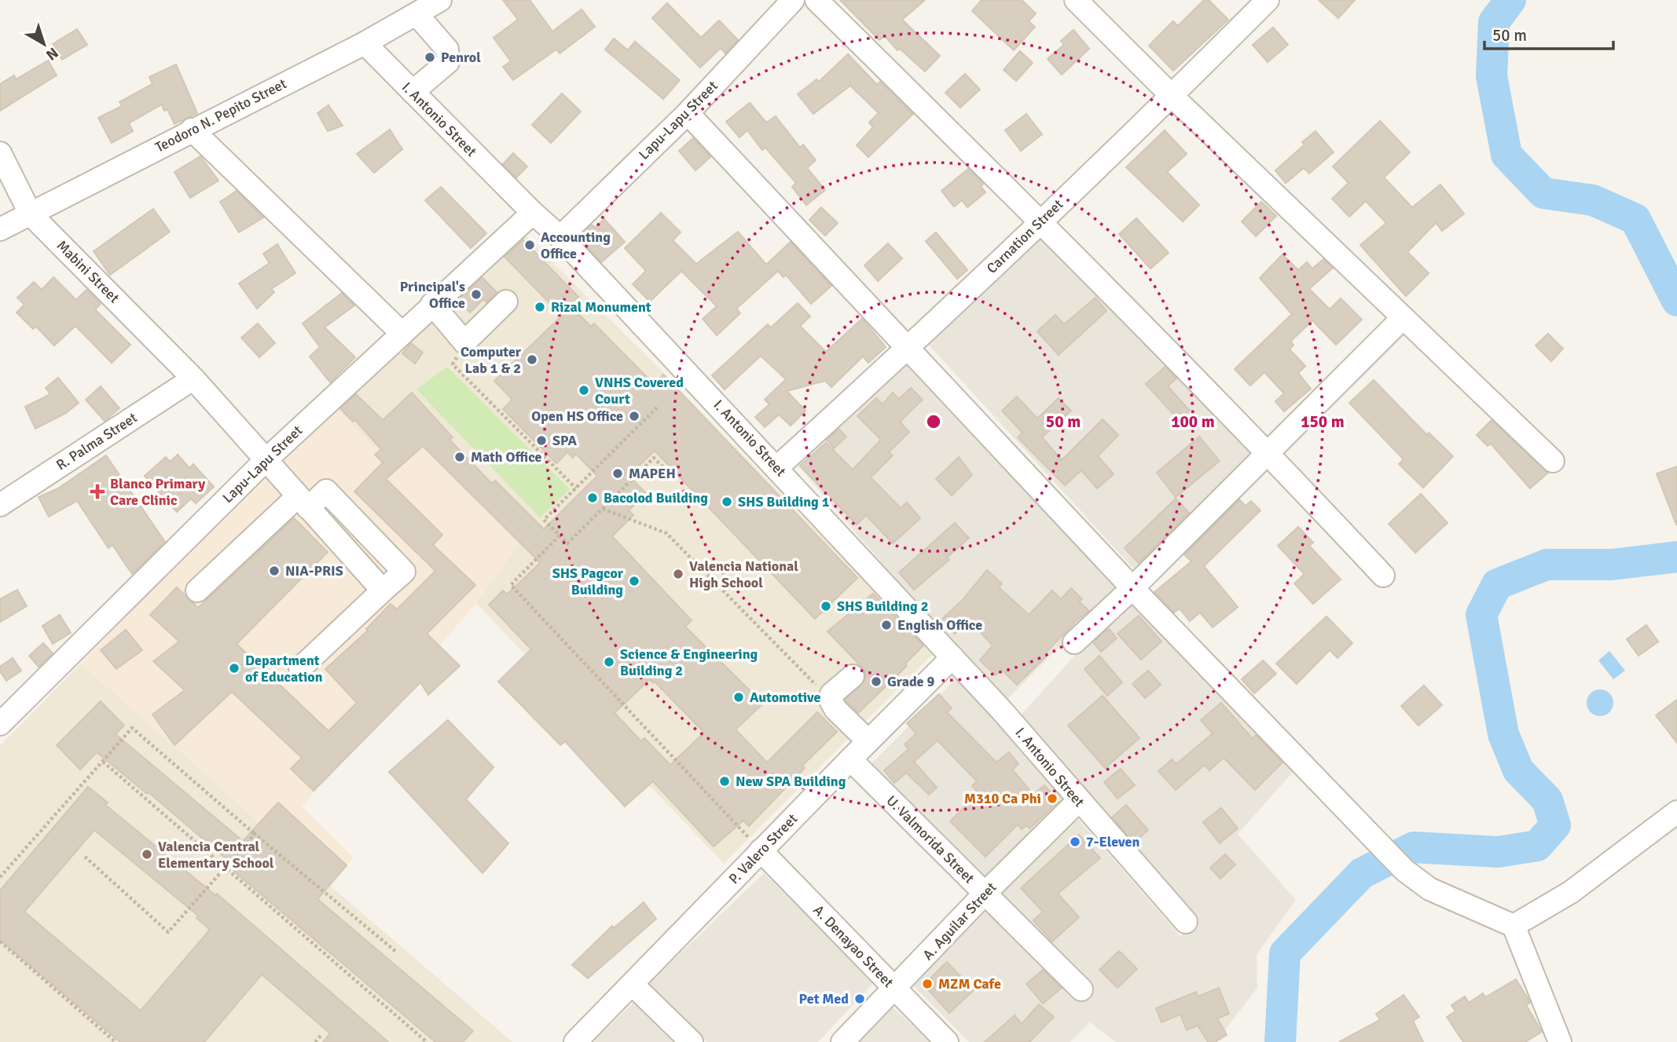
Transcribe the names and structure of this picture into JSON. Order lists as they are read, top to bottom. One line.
{"streets":{"street":["Teodoro N. Pepito Street","I. Antonio Street","Lapu-Lapu Street","Carnation Street","Mabini Street","R. Palma Street","U. Valmorida Street","P. Valero Street","A. Aguilar Street","A. Denayao Street"]},"crossings":[["Teodoro N. Pepito Street","I. Antonio Street"],["Teodoro N. Pepito Street","Mabini Street"],["I. Antonio Street","Lapu-Lapu Street"],["I. Antonio Street","Carnation Street"],["I. Antonio Street","P. Valero Street"],["I. Antonio Street","A. Aguilar Street"],["Lapu-Lapu Street","Mabini Street"],["Mabini Street","R. Palma Street"],["U. Valmorida Street","P. Valero Street"],["U. Valmorida Street","A. Aguilar Street"],["P. Valero Street","A. Denayao Street"],["A. Aguilar Street","A. Denayao Street"]],"places":{"other":["Penrol","Accounting Office","Principal's Office","Rizal Monument","Computer Lab 1 & 2","VNHS Covered Court","Open HS Office","SPA","Math Office","MAPEH","Bacolod Building","SHS Building 1","NIA-PRIS","Valencia National High School","SHS Pagcor Building","SHS Building 2","English Office","Science & Engineering Building 2","Department of Education","Grade 9","Automotive","New SPA Building","M310 Ca Phi","7-Eleven","Valencia Central Elementary School","MZM Cafe","Pet Med"],"health":["Blanco Primary Care Clinic"]},"scale_bar":"50 m","north":"bottom right","rings":["50 m","100 m","150 m"]}
